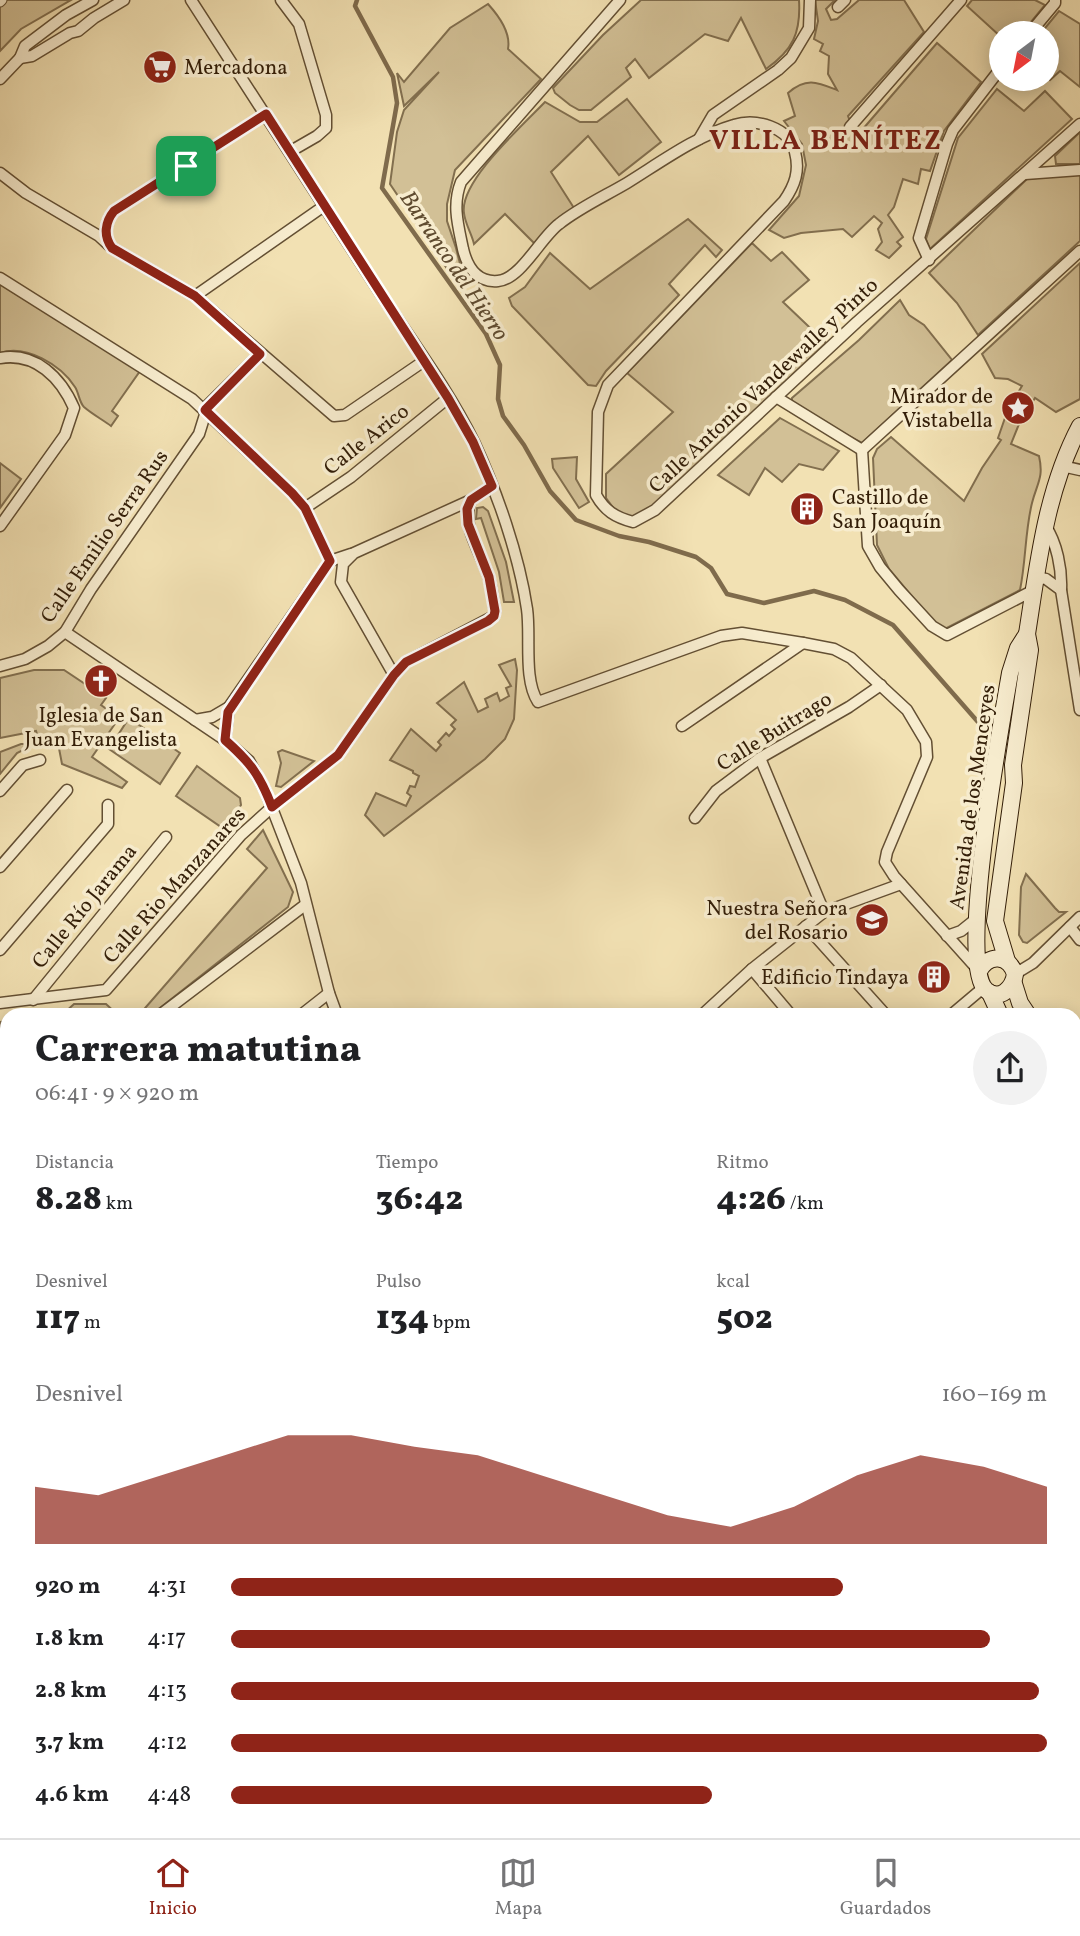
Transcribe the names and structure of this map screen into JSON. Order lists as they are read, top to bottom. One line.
{"streets":{"main road":["Avenida de los Menceyes"],"street":["Calle Antonio Vandewalle y Pinto","Calle Arico","Calle Emilio Serra Rus","Calle Buitrago","Calle Rio Manzanares","Calle Río Jarama"]},"crossings":[["Calle Rio Manzanares","Calle Río Jarama"]],"districts":["VILLA BENÍTEZ"],"water":["Barranco del Hierro"],"places":{"supermarket":["Mercadona"],"place":["Mirador de Vistabella"],"building":["Castillo de San Joaquín","Edificio Tindaya"],"church":["Iglesia de San Juan Evangelista"],"school or university":["Nuestra Señora del Rosario"]},"north":"bottom left","page":{"heading":["Carrera matutina","06:41 · 9 × 920 m"],"stats":[["Distancia","8.28 km"],["Tiempo","36:42"],["Ritmo","4:26 /km"],["Desnivel","117 m"],["Pulso","134 bpm"],["kcal","502"]],"chart":["Desnivel","160–169 m"],"list":[{"name":"920 m","note":"4:31"},{"name":"1.8 km","note":"4:17"},{"name":"2.8 km","note":"4:13"},{"name":"3.7 km","note":"4:12"},{"name":"4.6 km","note":"4:48"}],"tabs":["Inicio","Mapa","Guardados"]}}
